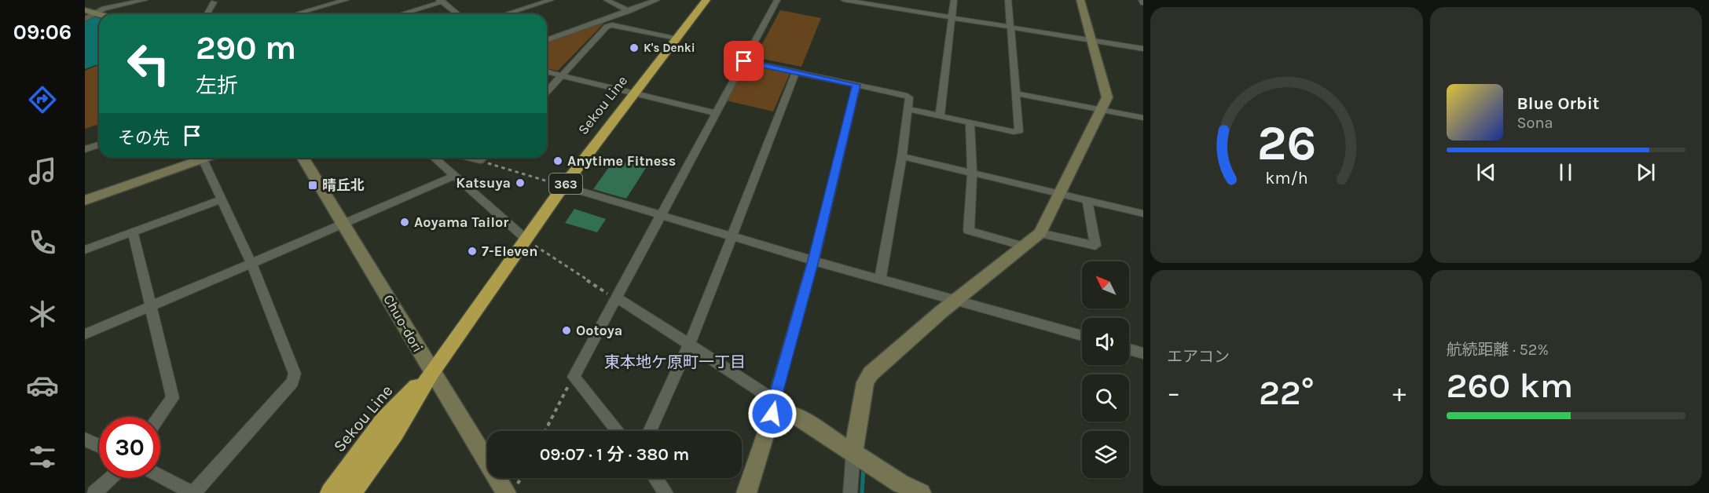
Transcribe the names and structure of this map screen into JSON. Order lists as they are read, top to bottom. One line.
{"streets":{"highway":["Sekou Line","363"],"street":["Chuo-dori"]},"crossings":[["Sekou Line","Chuo-dori"]],"districts":["東本地ケ原町一丁目"],"places":{"other":["K's Denki","Anytime Fitness","Katsuya","Aoyama Tailor","7-Eleven","Ootoya"],"transit":["晴丘北"]},"north":"top left","page":{"tabs":"09:06","turn":["290 m","左折"],"song":["Blue Orbit","Sona"],"then":"その先","tile":["エアコン",["航続距離 · 52%","260 km"]],"heat":["−","22°","+"],"limit":"30","trip":"09:07 · 1 分 · 380 m","gauge":["26","km/h"]}}
